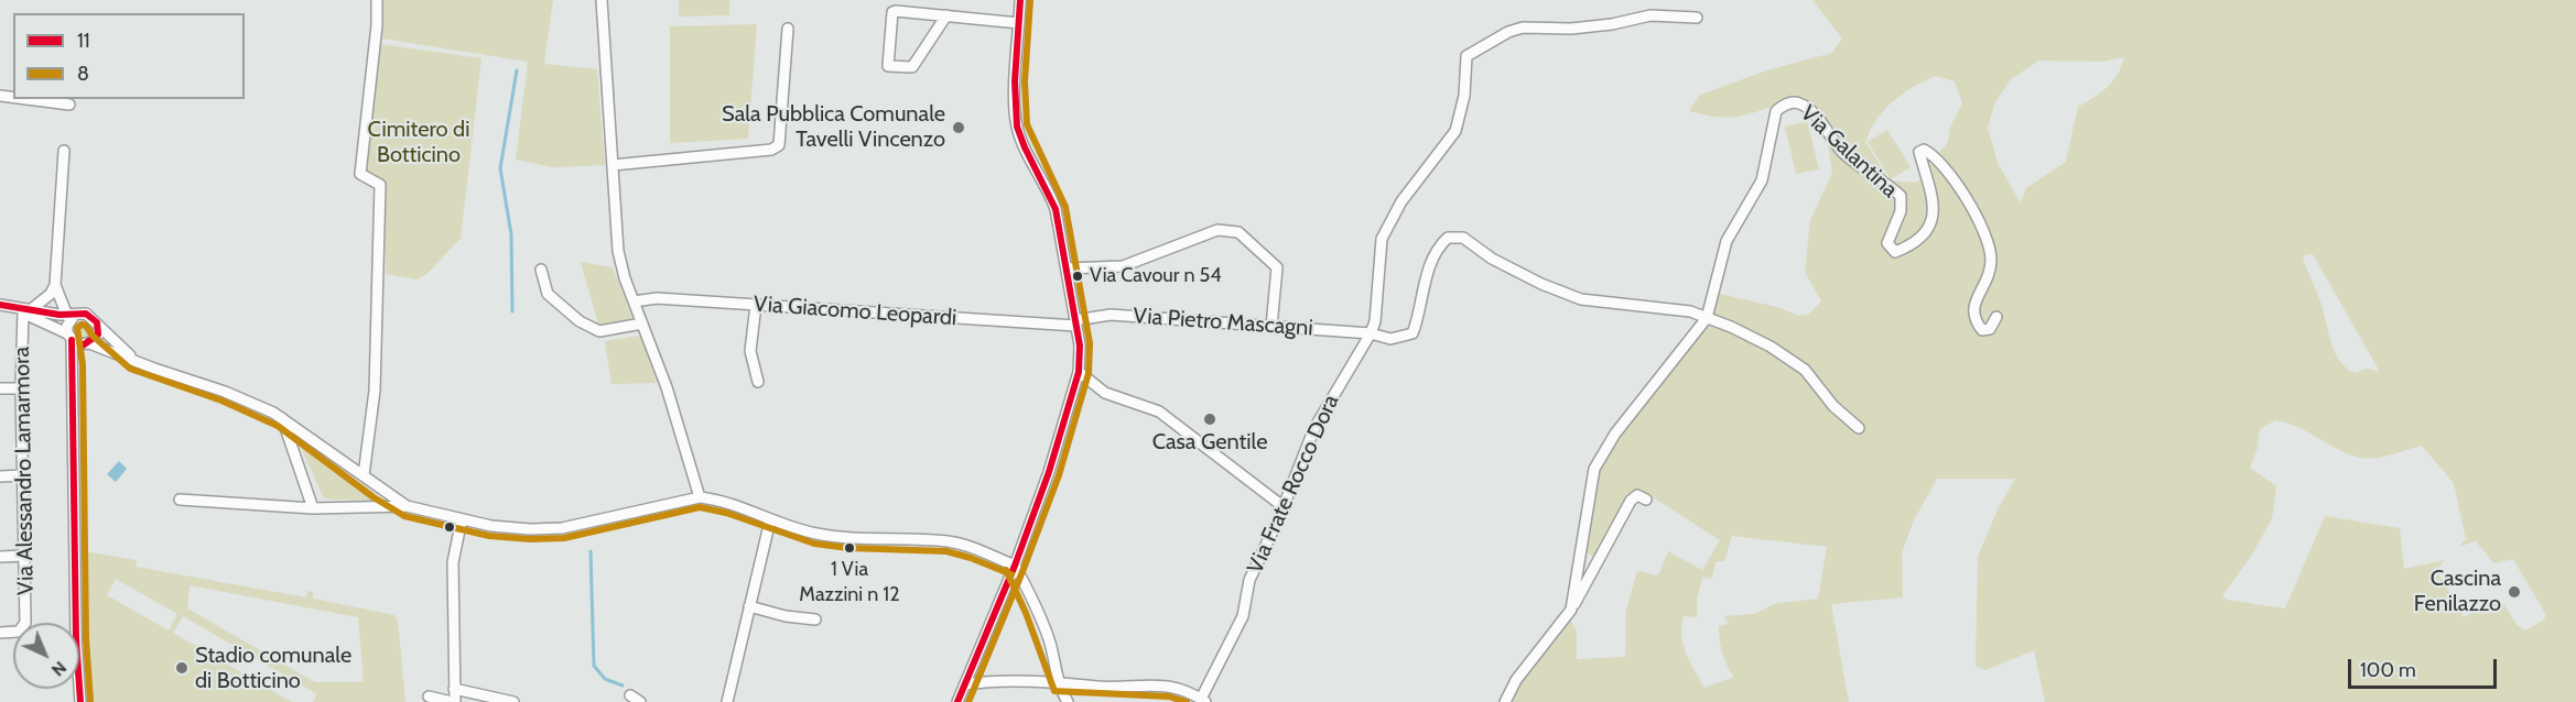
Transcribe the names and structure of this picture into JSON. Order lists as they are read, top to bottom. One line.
{"streets":{"street":["Via Galantina","Via Giacomo Leopardi","Via Pietro Mascagni","Via Alessandro Lamarmora","Via Frate Rocco Dora"]},"crossings":[["Via Galantina","Via Pietro Mascagni"],["Via Giacomo Leopardi","Via Pietro Mascagni"],["Via Pietro Mascagni","Via Frate Rocco Dora"]],"parks":["Cimitero di Botticino"],"places":["Sala Pubblica Comunale Tavelli Vincenzo","Via Cavour n 54","Casa Gentile","1 Via Mazzini n 12","Cascina Fenilazzo","Stadio comunale di Botticino"],"lines":["transit line 11","transit line 8"],"legend":["11","8"],"scale_bar":"100 m","north":"bottom right"}
